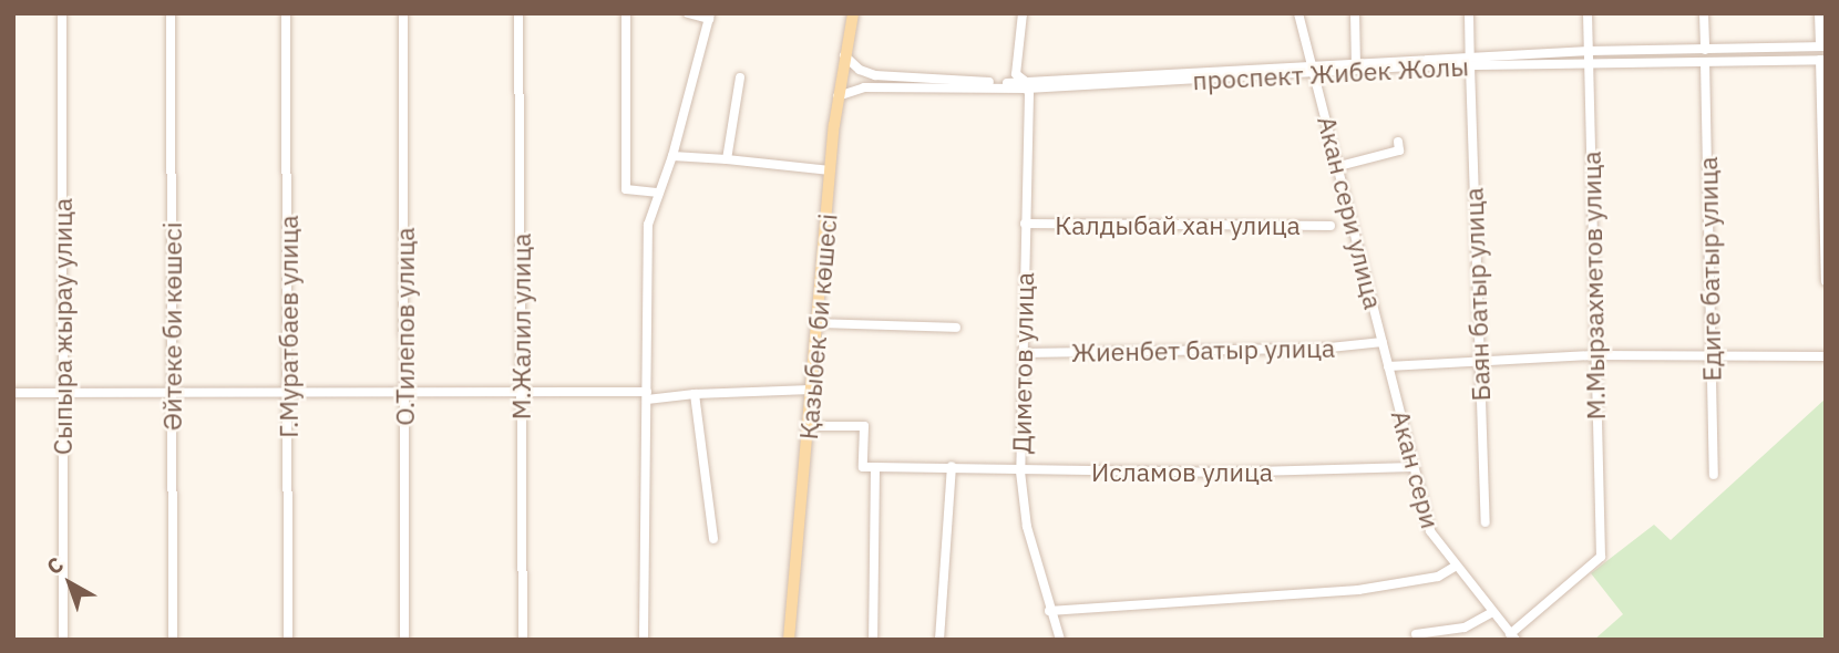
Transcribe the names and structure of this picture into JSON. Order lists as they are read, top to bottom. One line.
{"streets":{"main road":["Қазыбек би көшесі"],"street":["проспект Жибек Жолы","Акан сери улица","Калдыбай хан улица","Едиге батыр улица","М.Мырзахметов улица","Баян батыр улица","Сыпыра жырау улица","Әйтеке би көшесі","Г.Муратбаев улица","О.Тилепов улица","М.Жалил улица","Жиенбет батыр улица","Диметов улица","Акан сери","Исламов улица"]},"crossings":[["проспект Жибек Жолы","Акан сери улица"],["проспект Жибек Жолы","Едиге батыр улица"],["проспект Жибек Жолы","М.Мырзахметов улица"],["проспект Жибек Жолы","Баян батыр улица"],["проспект Жибек Жолы","Қазыбек би көшесі"],["проспект Жибек Жолы","Диметов улица"],["Акан сери улица","Жиенбет батыр улица"],["Акан сери улица","Акан сери"],["Калдыбай хан улица","Диметов улица"],["М.Мырзахметов улица","Акан сери"],["Жиенбет батыр улица","Диметов улица"],["Диметов улица","Исламов улица"],["Акан сери","Исламов улица"]],"north":"top left"}
